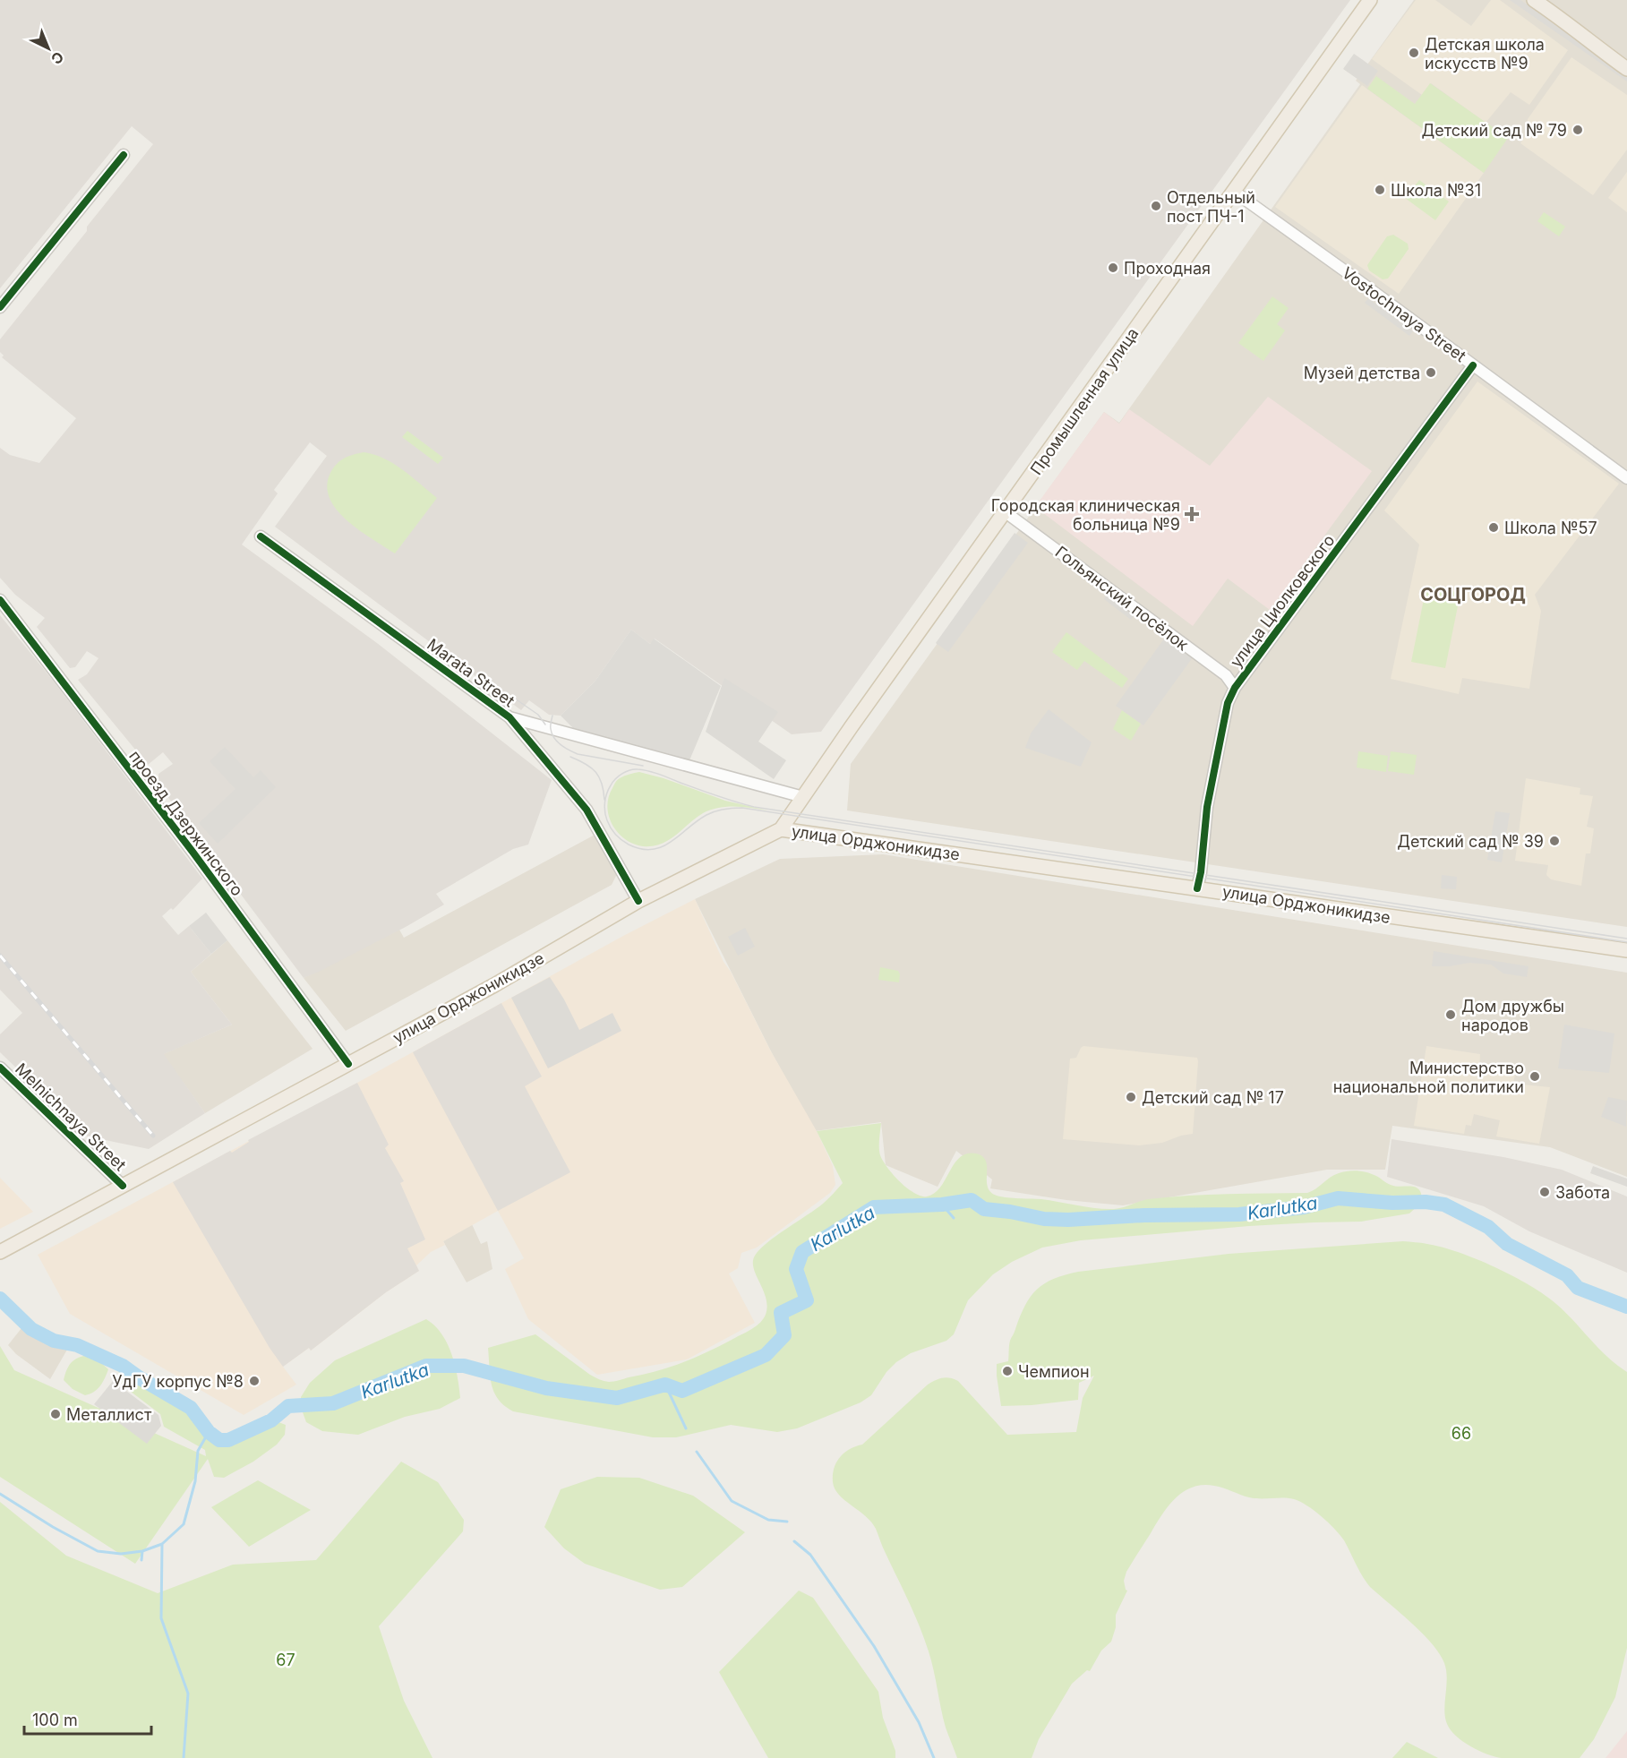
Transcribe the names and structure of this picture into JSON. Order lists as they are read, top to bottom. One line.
{"streets":{"main road":["Промышленная улица","улица Орджоникидзе"],"street":["Vostochnaya Street","Гольянский посёлок","улица Циолковского","Marata Street","проезд Дзержинского","Melnichnaya Street"]},"crossings":[["Vostochnaya Street","Промышленная улица"],["Vostochnaya Street","улица Циолковского"],["Промышленная улица","Гольянский посёлок"],["Промышленная улица","улица Орджоникидзе"],["Гольянский посёлок","улица Циолковского"],["улица Циолковского","улица Орджоникидзе"],["Marata Street","улица Орджоникидзе"],["проезд Дзержинского","улица Орджоникидзе"],["улица Орджоникидзе","Melnichnaya Street"]],"districts":["СОЦГОРОД"],"water":["Karlutka"],"parks":["66","67"],"places":{"other":["Детская школа искусств №9","Детский сад № 79","Школа №31","Отдельный пост ПЧ-1","Проходная","Музей детства","Школа №57","Детский сад № 39","Дом дружбы народов","Министерство национальной политики","Детский сад № 17","Забота","Чемпион","УдГУ корпус №8","Металлист"],"health":["Городская клиническая больница №9"]},"scale_bar":"100 m","north":"bottom right"}
